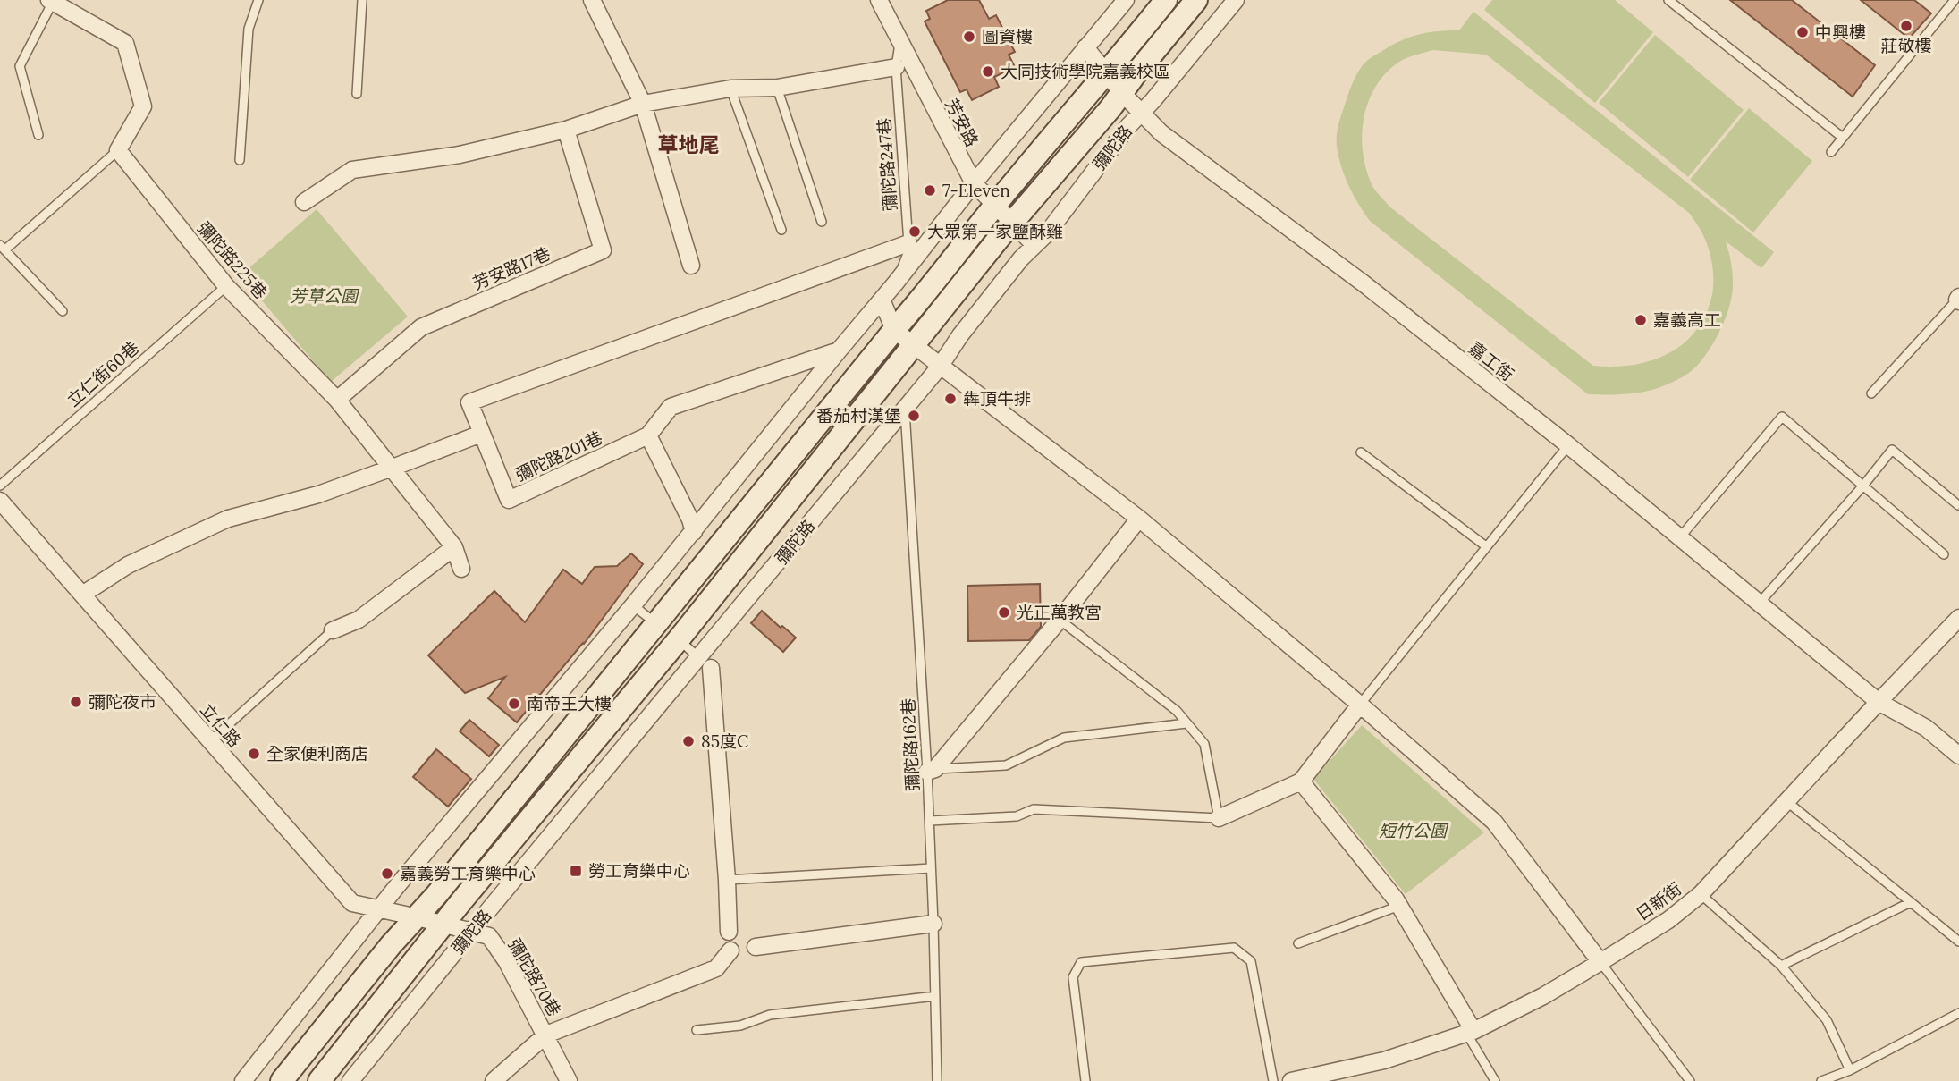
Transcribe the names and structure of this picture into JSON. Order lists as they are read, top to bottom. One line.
{"streets":{"street":["芳安路","彌陀路","彌陀路225巷","芳安路17巷","嘉工街","彌陀路201巷","立仁路","日新街","彌陀路70巷"],"lane":["彌陀路247巷","立仁街60巷","彌陀路162巷"]},"crossings":[["芳安路","彌陀路"],["芳安路","彌陀路247巷"],["彌陀路","嘉工街"],["彌陀路","立仁路"],["彌陀路","彌陀路162巷"],["彌陀路","彌陀路70巷"],["彌陀路225巷","芳安路17巷"],["彌陀路225巷","立仁街60巷"],["嘉工街","日新街"],["立仁路","彌陀路70巷"]],"districts":["草地尾"],"parks":["芳草公園","短竹公園"],"places":{"other":["莊敬樓","中興樓","圖資樓","大同技術學院嘉義校區","7-Eleven","大眾第一家鹽酥雞","嘉義高工","犇頂牛排","番茄村漢堡","光正萬教宮","彌陀夜市","南帝王大樓","85度C","全家便利商店","嘉義勞工育樂中心"],"transit":["勞工育樂中心"]}}
